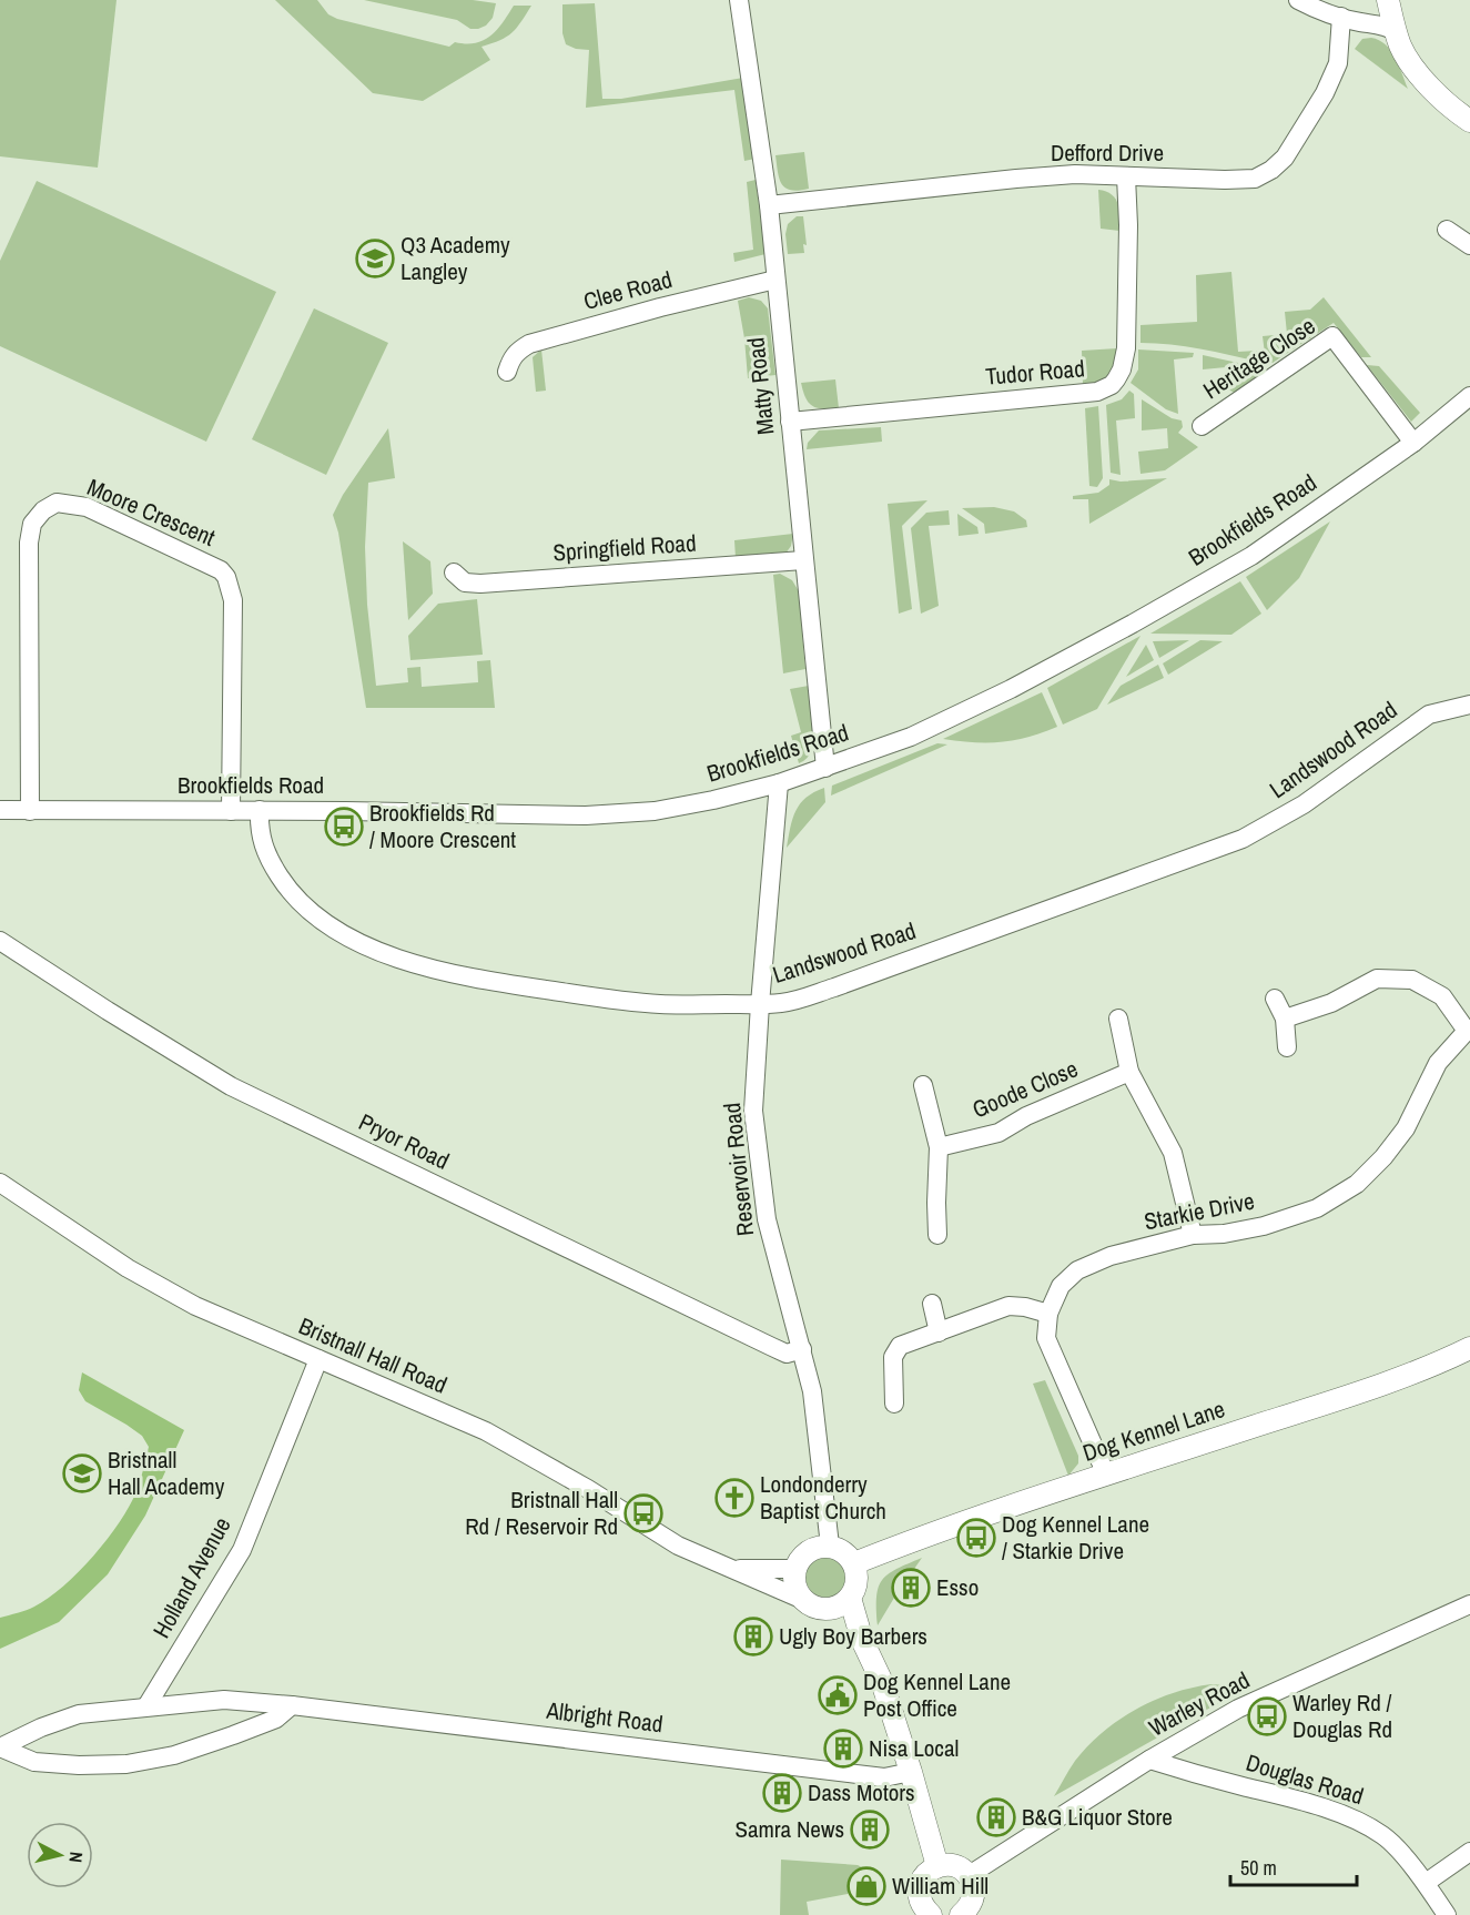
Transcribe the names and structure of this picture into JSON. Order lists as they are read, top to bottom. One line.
{"streets":{"main road":["Dog Kennel Lane"],"street":["Defford Drive","Clee Road","Heritage Close","Tudor Road","Matty Road","Moore Crescent","Brookfields Road","Springfield Road","Landswood Road","Goode Close","Pryor Road","Reservoir Road","Starkie Drive","Bristnall Hall Road","Holland Avenue","Warley Road","Albright Road","Douglas Road"]},"crossings":[["Defford Drive","Tudor Road"],["Defford Drive","Matty Road"],["Clee Road","Matty Road"],["Heritage Close","Brookfields Road"],["Tudor Road","Matty Road"],["Matty Road","Brookfields Road"],["Matty Road","Springfield Road"],["Moore Crescent","Brookfields Road"],["Brookfields Road","Landswood Road"],["Brookfields Road","Reservoir Road"],["Landswood Road","Reservoir Road"],["Pryor Road","Reservoir Road"],["Reservoir Road","Bristnall Hall Road"],["Reservoir Road","Dog Kennel Lane"],["Starkie Drive","Dog Kennel Lane"],["Bristnall Hall Road","Dog Kennel Lane"],["Bristnall Hall Road","Holland Avenue"],["Holland Avenue","Albright Road"],["Warley Road","Douglas Road"]],"places":{"school or university":["Q3 Academy Langley","Bristnall Hall Academy"],"bus stop":["Brookfields Rd / Moore Crescent","Bristnall Hall Rd / Reservoir Rd","Dog Kennel Lane / Starkie Drive","Warley Rd / Douglas Rd"],"church":["Londonderry Baptist Church"],"building":["Esso","Ugly Boy Barbers","Nisa Local","Dass Motors","B&G Liquor Store","Samra News"],"public building":["Dog Kennel Lane Post Office"],"shop":["William Hill"]},"scale_bar":"50 m","north":"right"}
